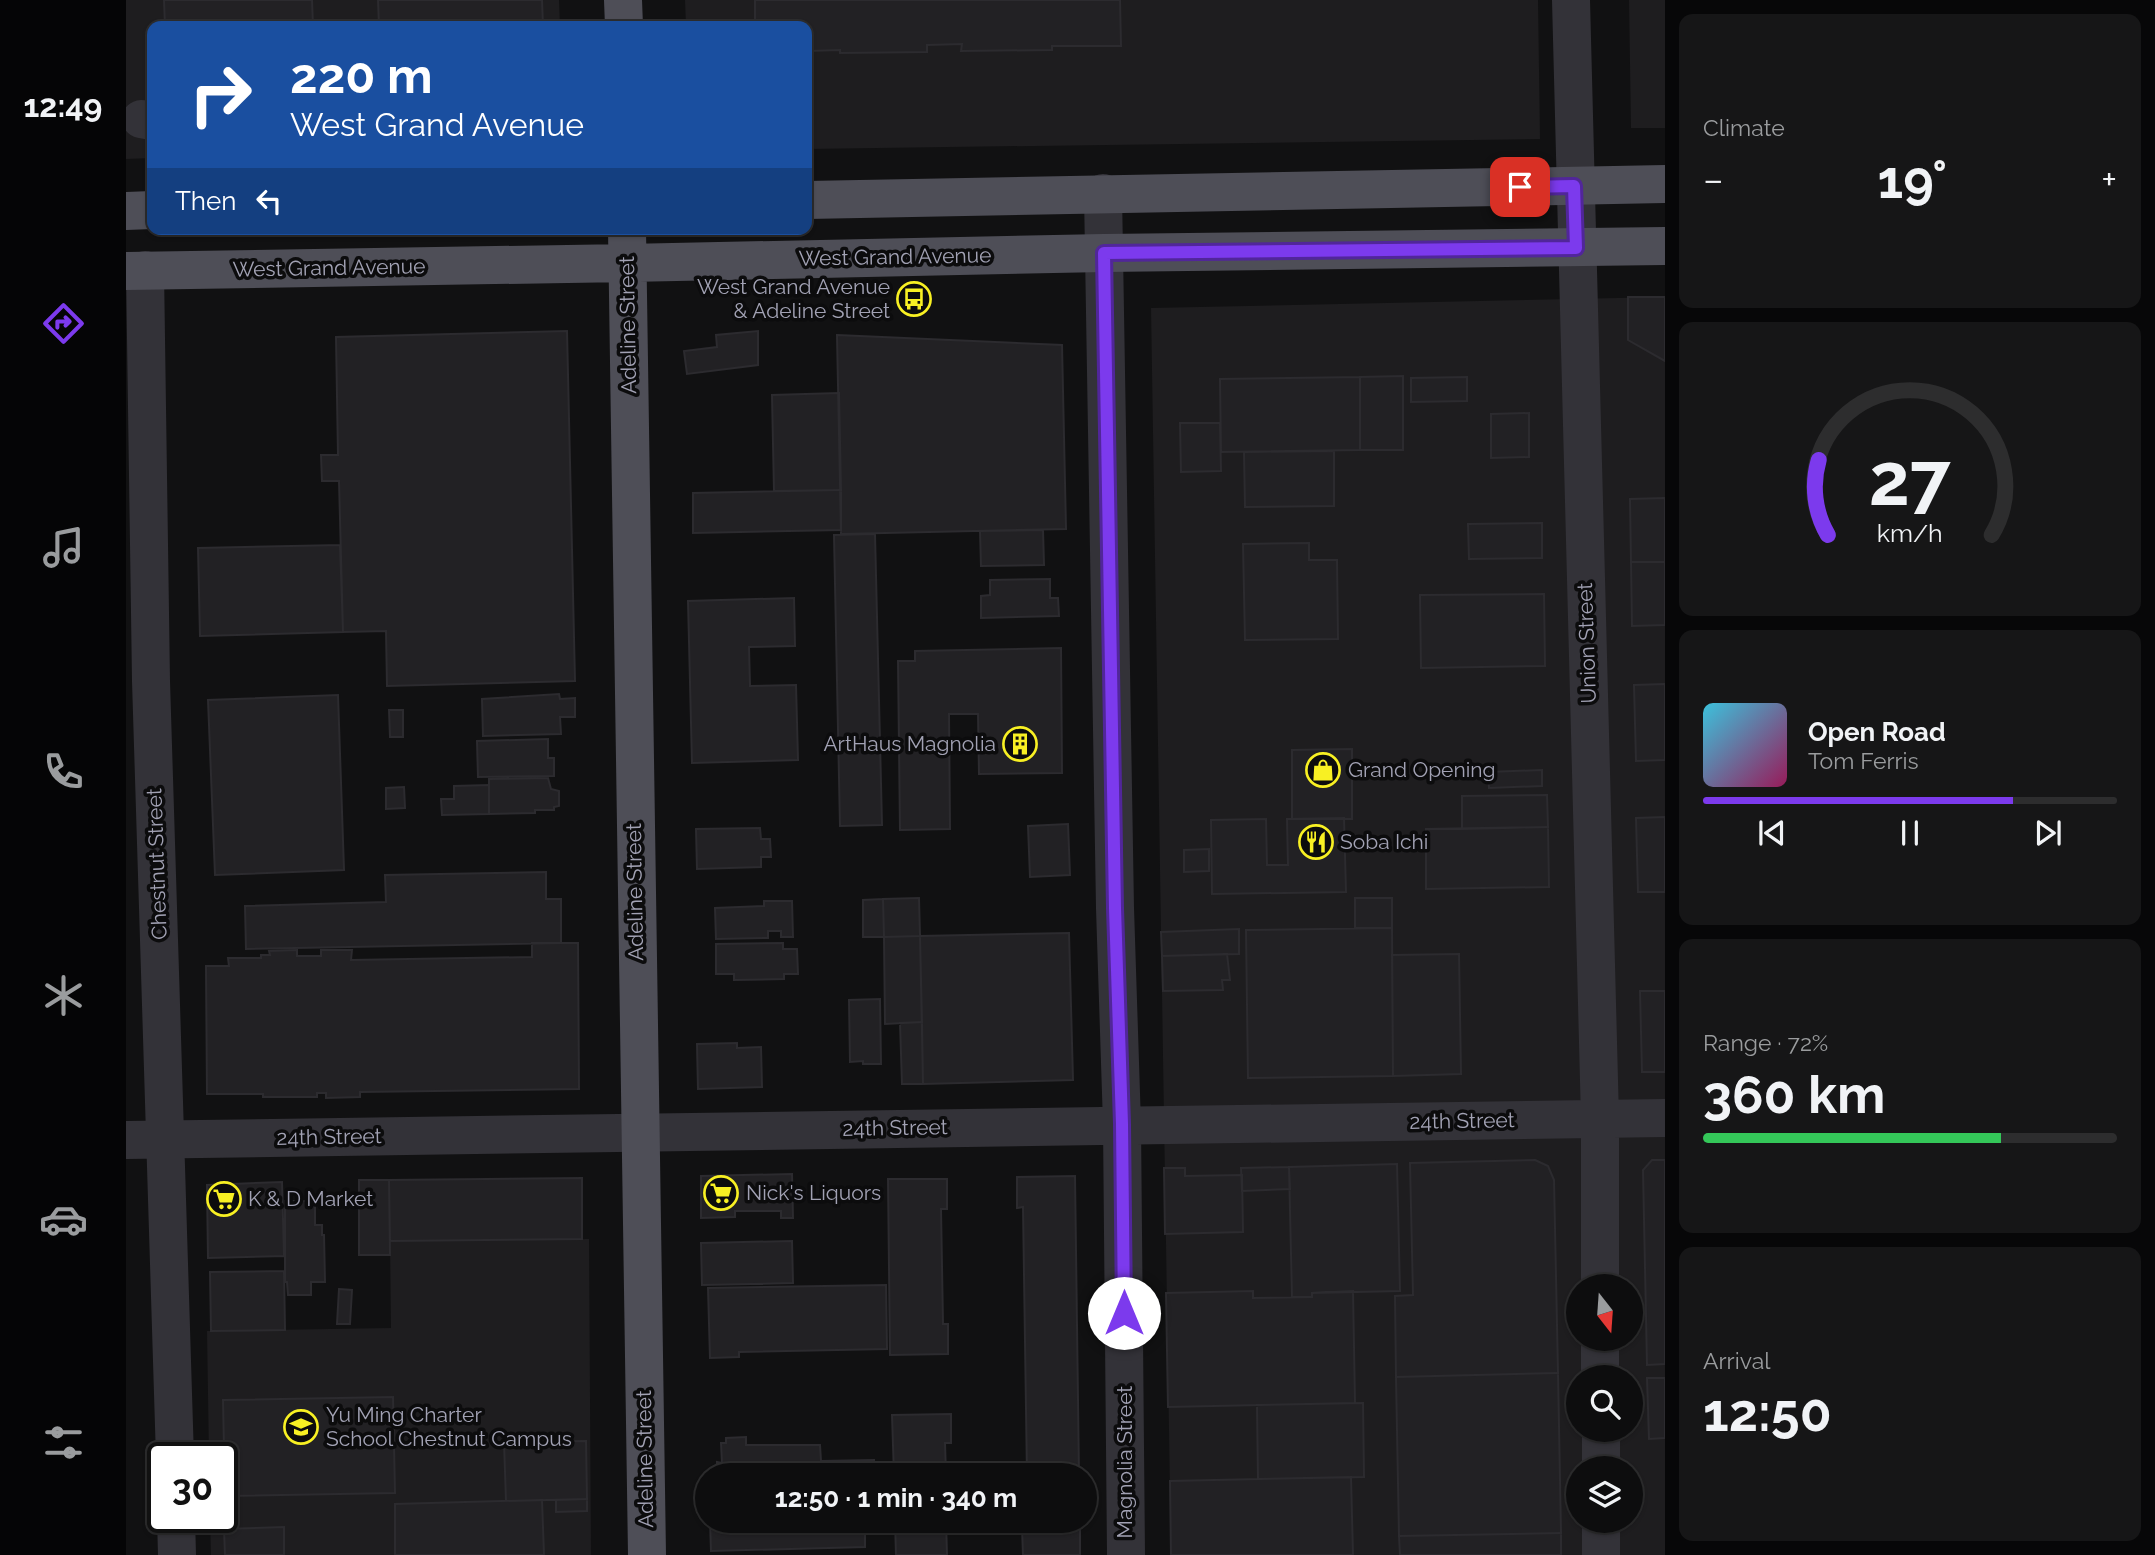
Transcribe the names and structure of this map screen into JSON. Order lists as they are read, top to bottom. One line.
{"streets":{"main road":["West Grand Avenue","Adeline Street"],"street":["Union Street","Chestnut Street","24th Street","Magnolia Street"]},"crossings":[["West Grand Avenue","Adeline Street"],["West Grand Avenue","Union Street"],["West Grand Avenue","Chestnut Street"],["West Grand Avenue","Magnolia Street"],["Adeline Street","24th Street"],["Union Street","24th Street"],["Chestnut Street","24th Street"],["24th Street","Magnolia Street"]],"places":{"bus stop":["West Grand Avenue & Adeline Street"],"building":["ArtHaus Magnolia"],"shop":["Grand Opening"],"restaurant":["Soba Ichi"],"supermarket":["Nick's Liquors","K & D Market"],"school or university":["Yu Ming Charter School Chestnut Campus"]},"north":"bottom","page":{"tabs":"12:49","tile":["Climate",["Range · 72%","360 km"],["Arrival","12:50"]],"turn":["220 m","West Grand Avenue"],"heat":["−","19°","+"],"then":"Then","song":["Open Road","Tom Ferris"],"limit":"30","trip":"12:50 · 1 min · 340 m","gauge":["27","km/h"]}}
